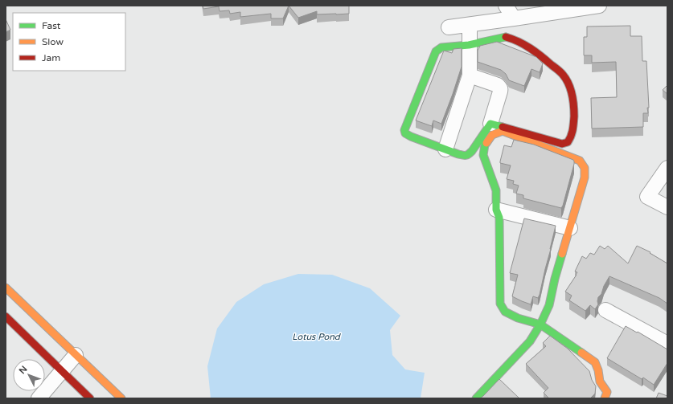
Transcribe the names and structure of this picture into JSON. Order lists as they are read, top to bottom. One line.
{"water":["Lotus Pond"],"legend":["Fast","Slow","Jam"],"north":"top left"}
